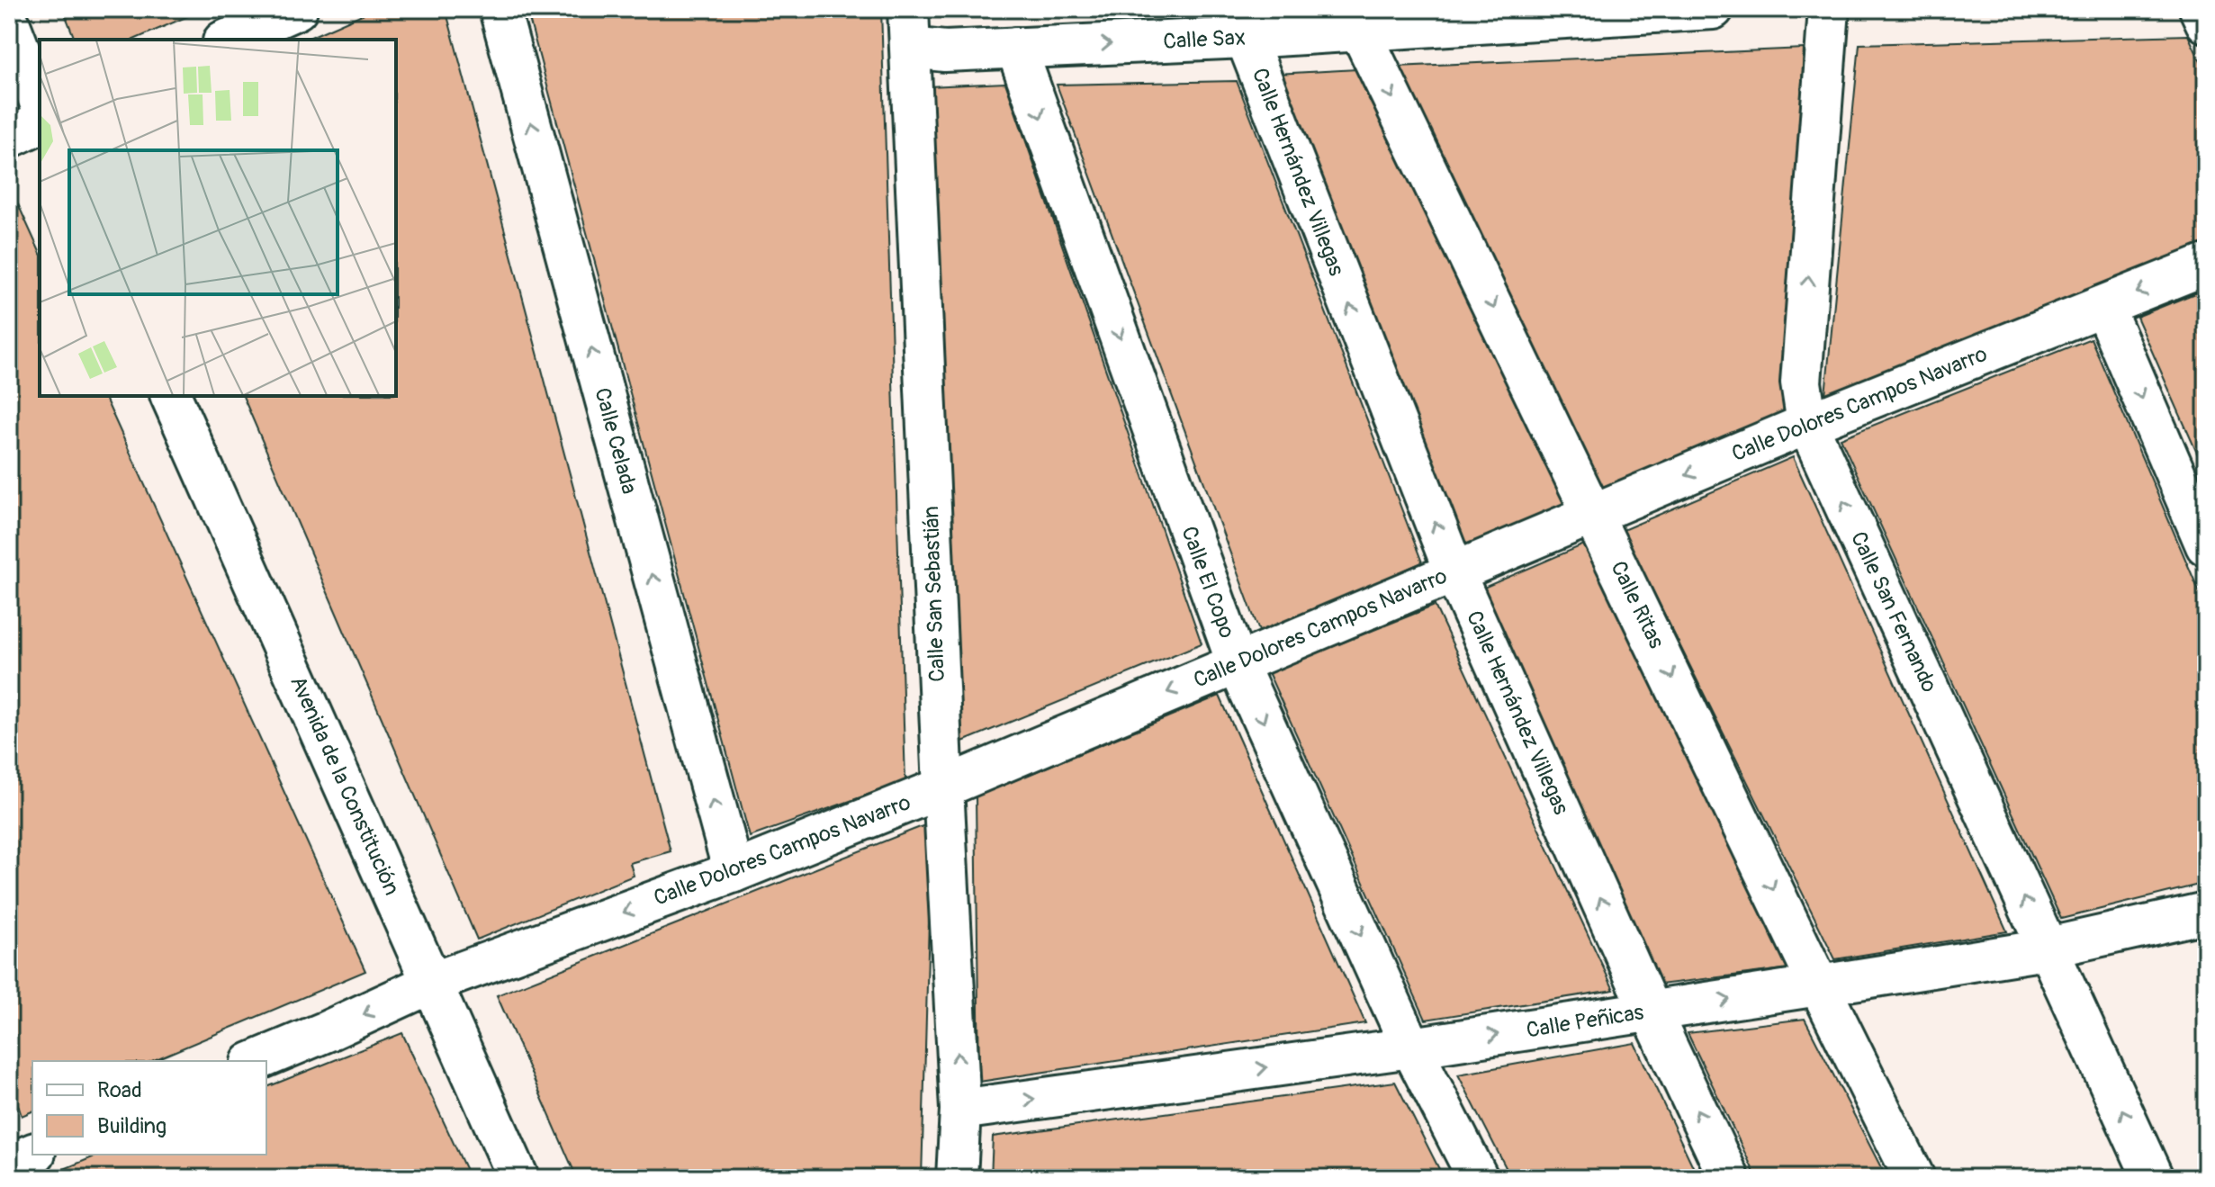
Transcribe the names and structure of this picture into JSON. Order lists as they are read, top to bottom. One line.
{"streets":{"street":["Calle Sax","Calle Hernández Villegas","Calle Dolores Campos Navarro","Calle Celada","Calle El Copo","Calle San Sebastián","Calle Ritas","Calle San Fernando","Avenida de la Constitución","Calle Peñicas"]},"crossings":[["Calle Sax","Calle Hernández Villegas"],["Calle Sax","Calle El Copo"],["Calle Sax","Calle San Sebastián"],["Calle Sax","Calle Ritas"],["Calle Hernández Villegas","Calle Dolores Campos Navarro"],["Calle Hernández Villegas","Calle Peñicas"],["Calle Dolores Campos Navarro","Calle Celada"],["Calle Dolores Campos Navarro","Calle El Copo"],["Calle Dolores Campos Navarro","Calle San Sebastián"],["Calle Dolores Campos Navarro","Calle Ritas"],["Calle Dolores Campos Navarro","Calle San Fernando"],["Calle Dolores Campos Navarro","Avenida de la Constitución"],["Calle El Copo","Calle Peñicas"],["Calle San Sebastián","Calle Peñicas"],["Calle Ritas","Calle Peñicas"],["Calle San Fernando","Calle Peñicas"]],"one_way":["Calle Hernández Villegas","Calle Dolores Campos Navarro","Calle Celada","Calle El Copo","Calle Ritas","Calle San Fernando","Calle Peñicas"],"legend":["Road","Building"]}
